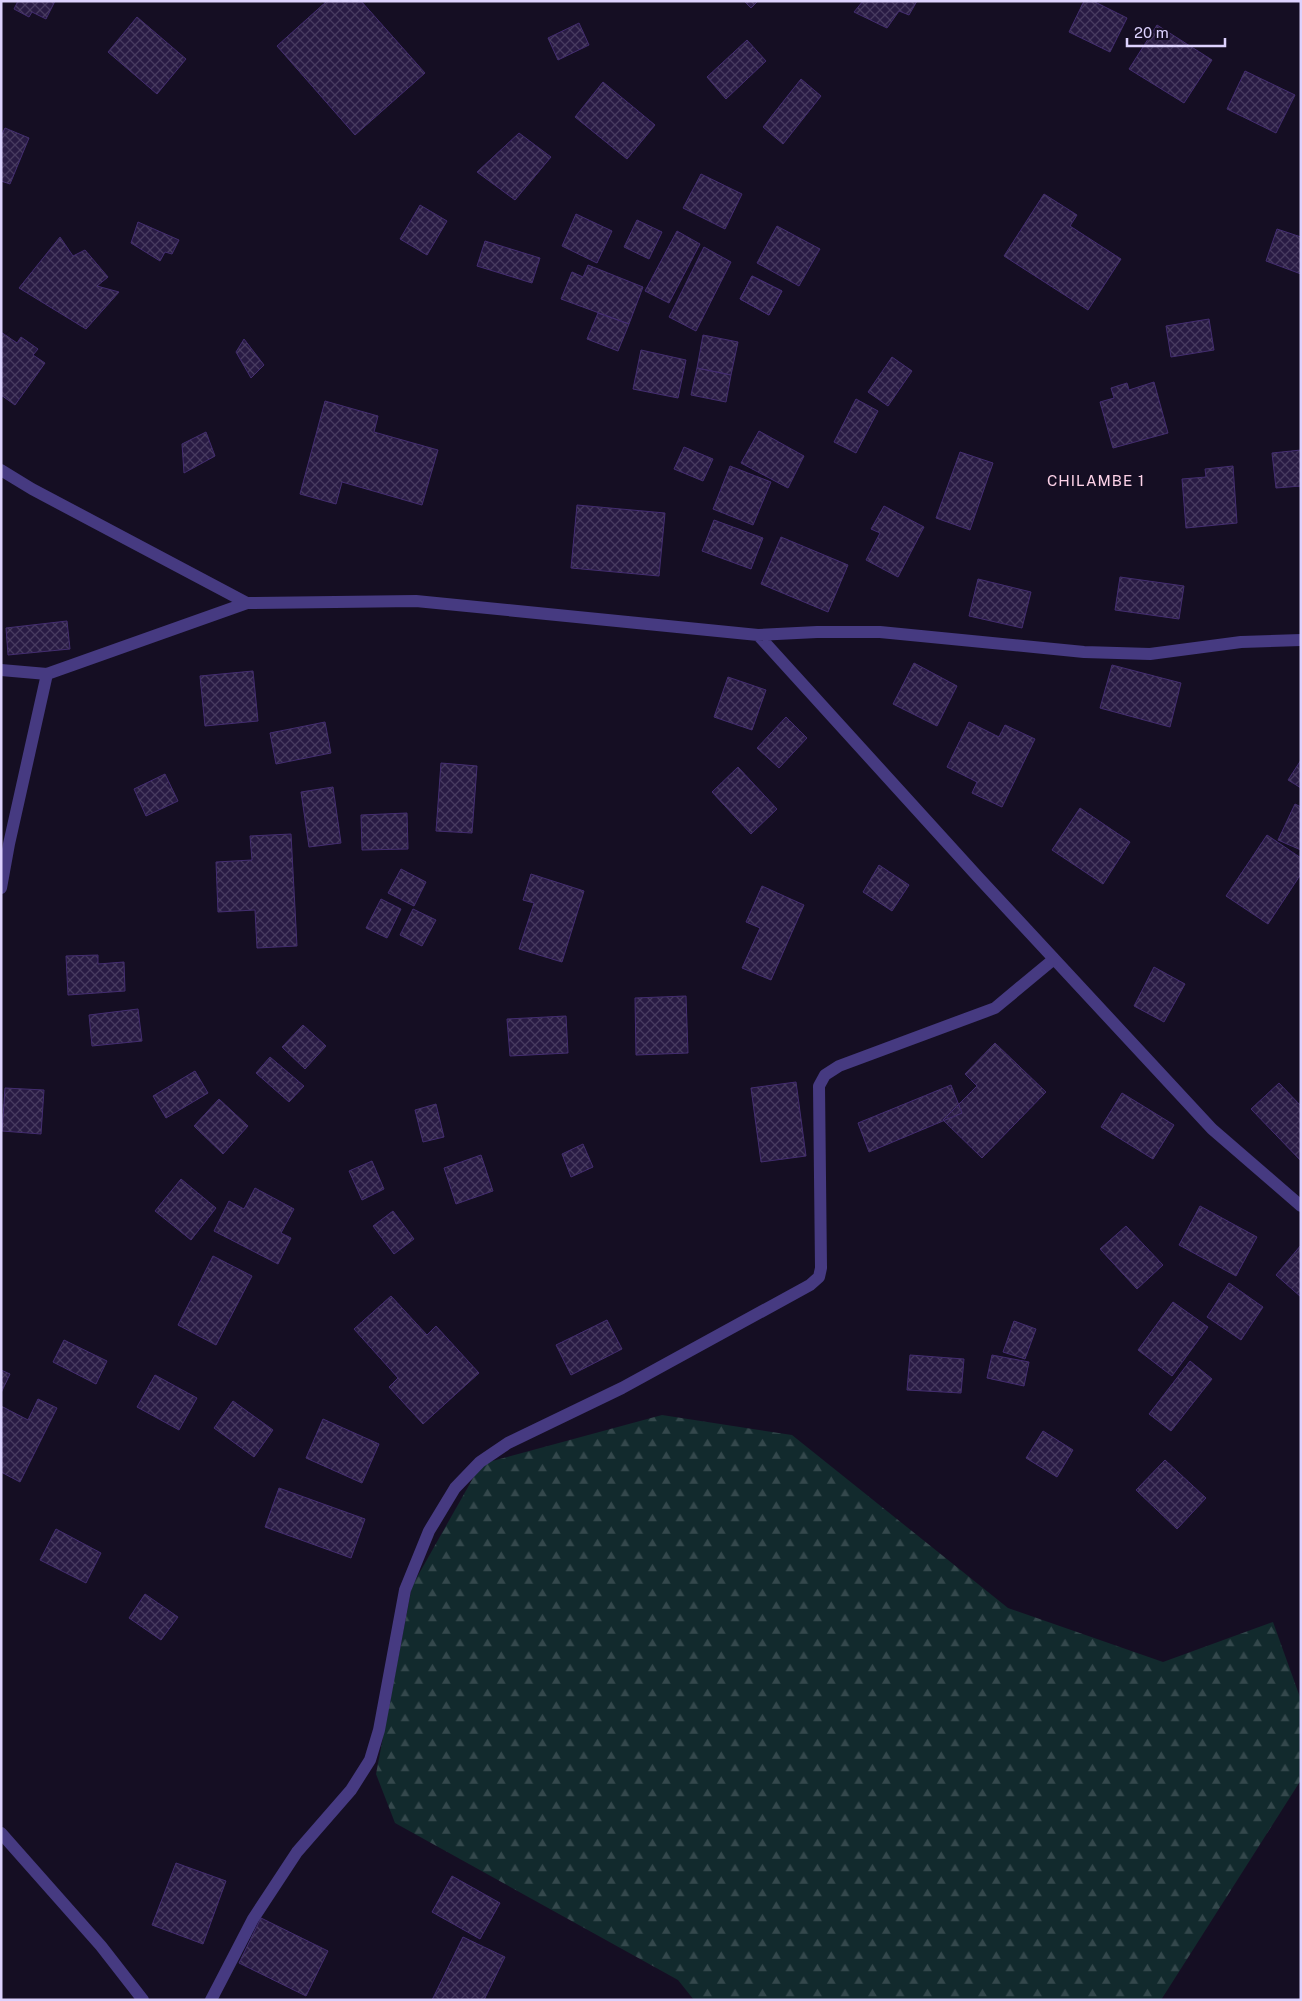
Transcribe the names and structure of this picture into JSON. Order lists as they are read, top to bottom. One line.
{"districts":["CHILAMBE 1"],"scale_bar":"20 m"}
